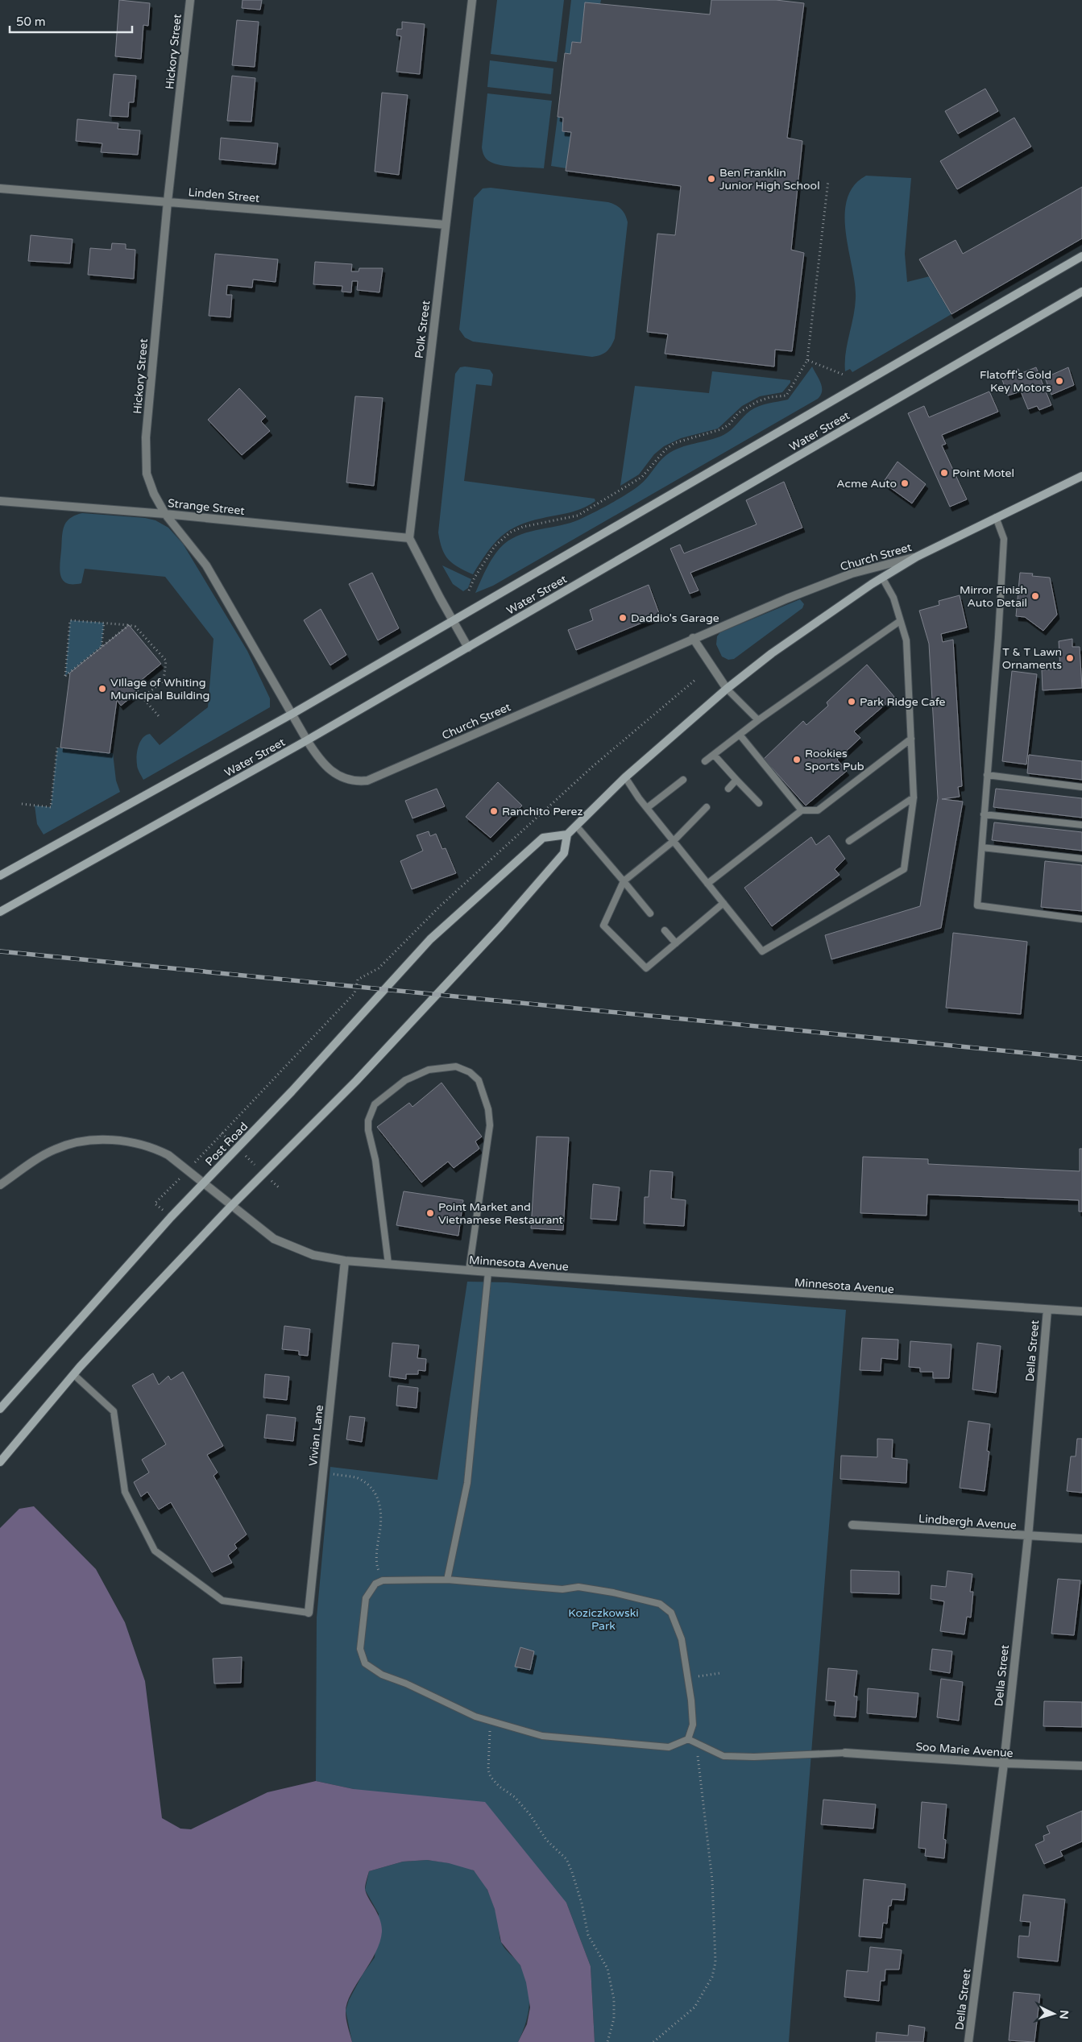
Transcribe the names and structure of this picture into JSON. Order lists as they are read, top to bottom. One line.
{"streets":{"main road":["Water Street","Church Street","Post Road"],"street":["Hickory Street","Linden Street","Polk Street","Strange Street","Minnesota Avenue","Della Street","Vivian Lane","Lindbergh Avenue","Soo Marie Avenue"]},"crossings":[["Hickory Street","Linden Street"],["Hickory Street","Water Street"],["Hickory Street","Strange Street"],["Hickory Street","Church Street"],["Linden Street","Polk Street"],["Polk Street","Strange Street"],["Water Street","Church Street"],["Post Road","Minnesota Avenue"],["Minnesota Avenue","Della Street"],["Minnesota Avenue","Vivian Lane"],["Della Street","Lindbergh Avenue"],["Della Street","Soo Marie Avenue"]],"parks":["Koziczkowski Park"],"places":["Ben Franklin Junior High School","Flatoff's Gold Key Motors","Point Motel","Acme Auto","Mirror Finish Auto Detail","Daddio's Garage","T & T Lawn Ornaments","VIllage of Whiting Municipal Building","Park Ridge Cafe","Rookies Sports Pub","Ranchito Perez","Point Market and Vietnamese Restaurant"],"scale_bar":"50 m","north":"right"}
